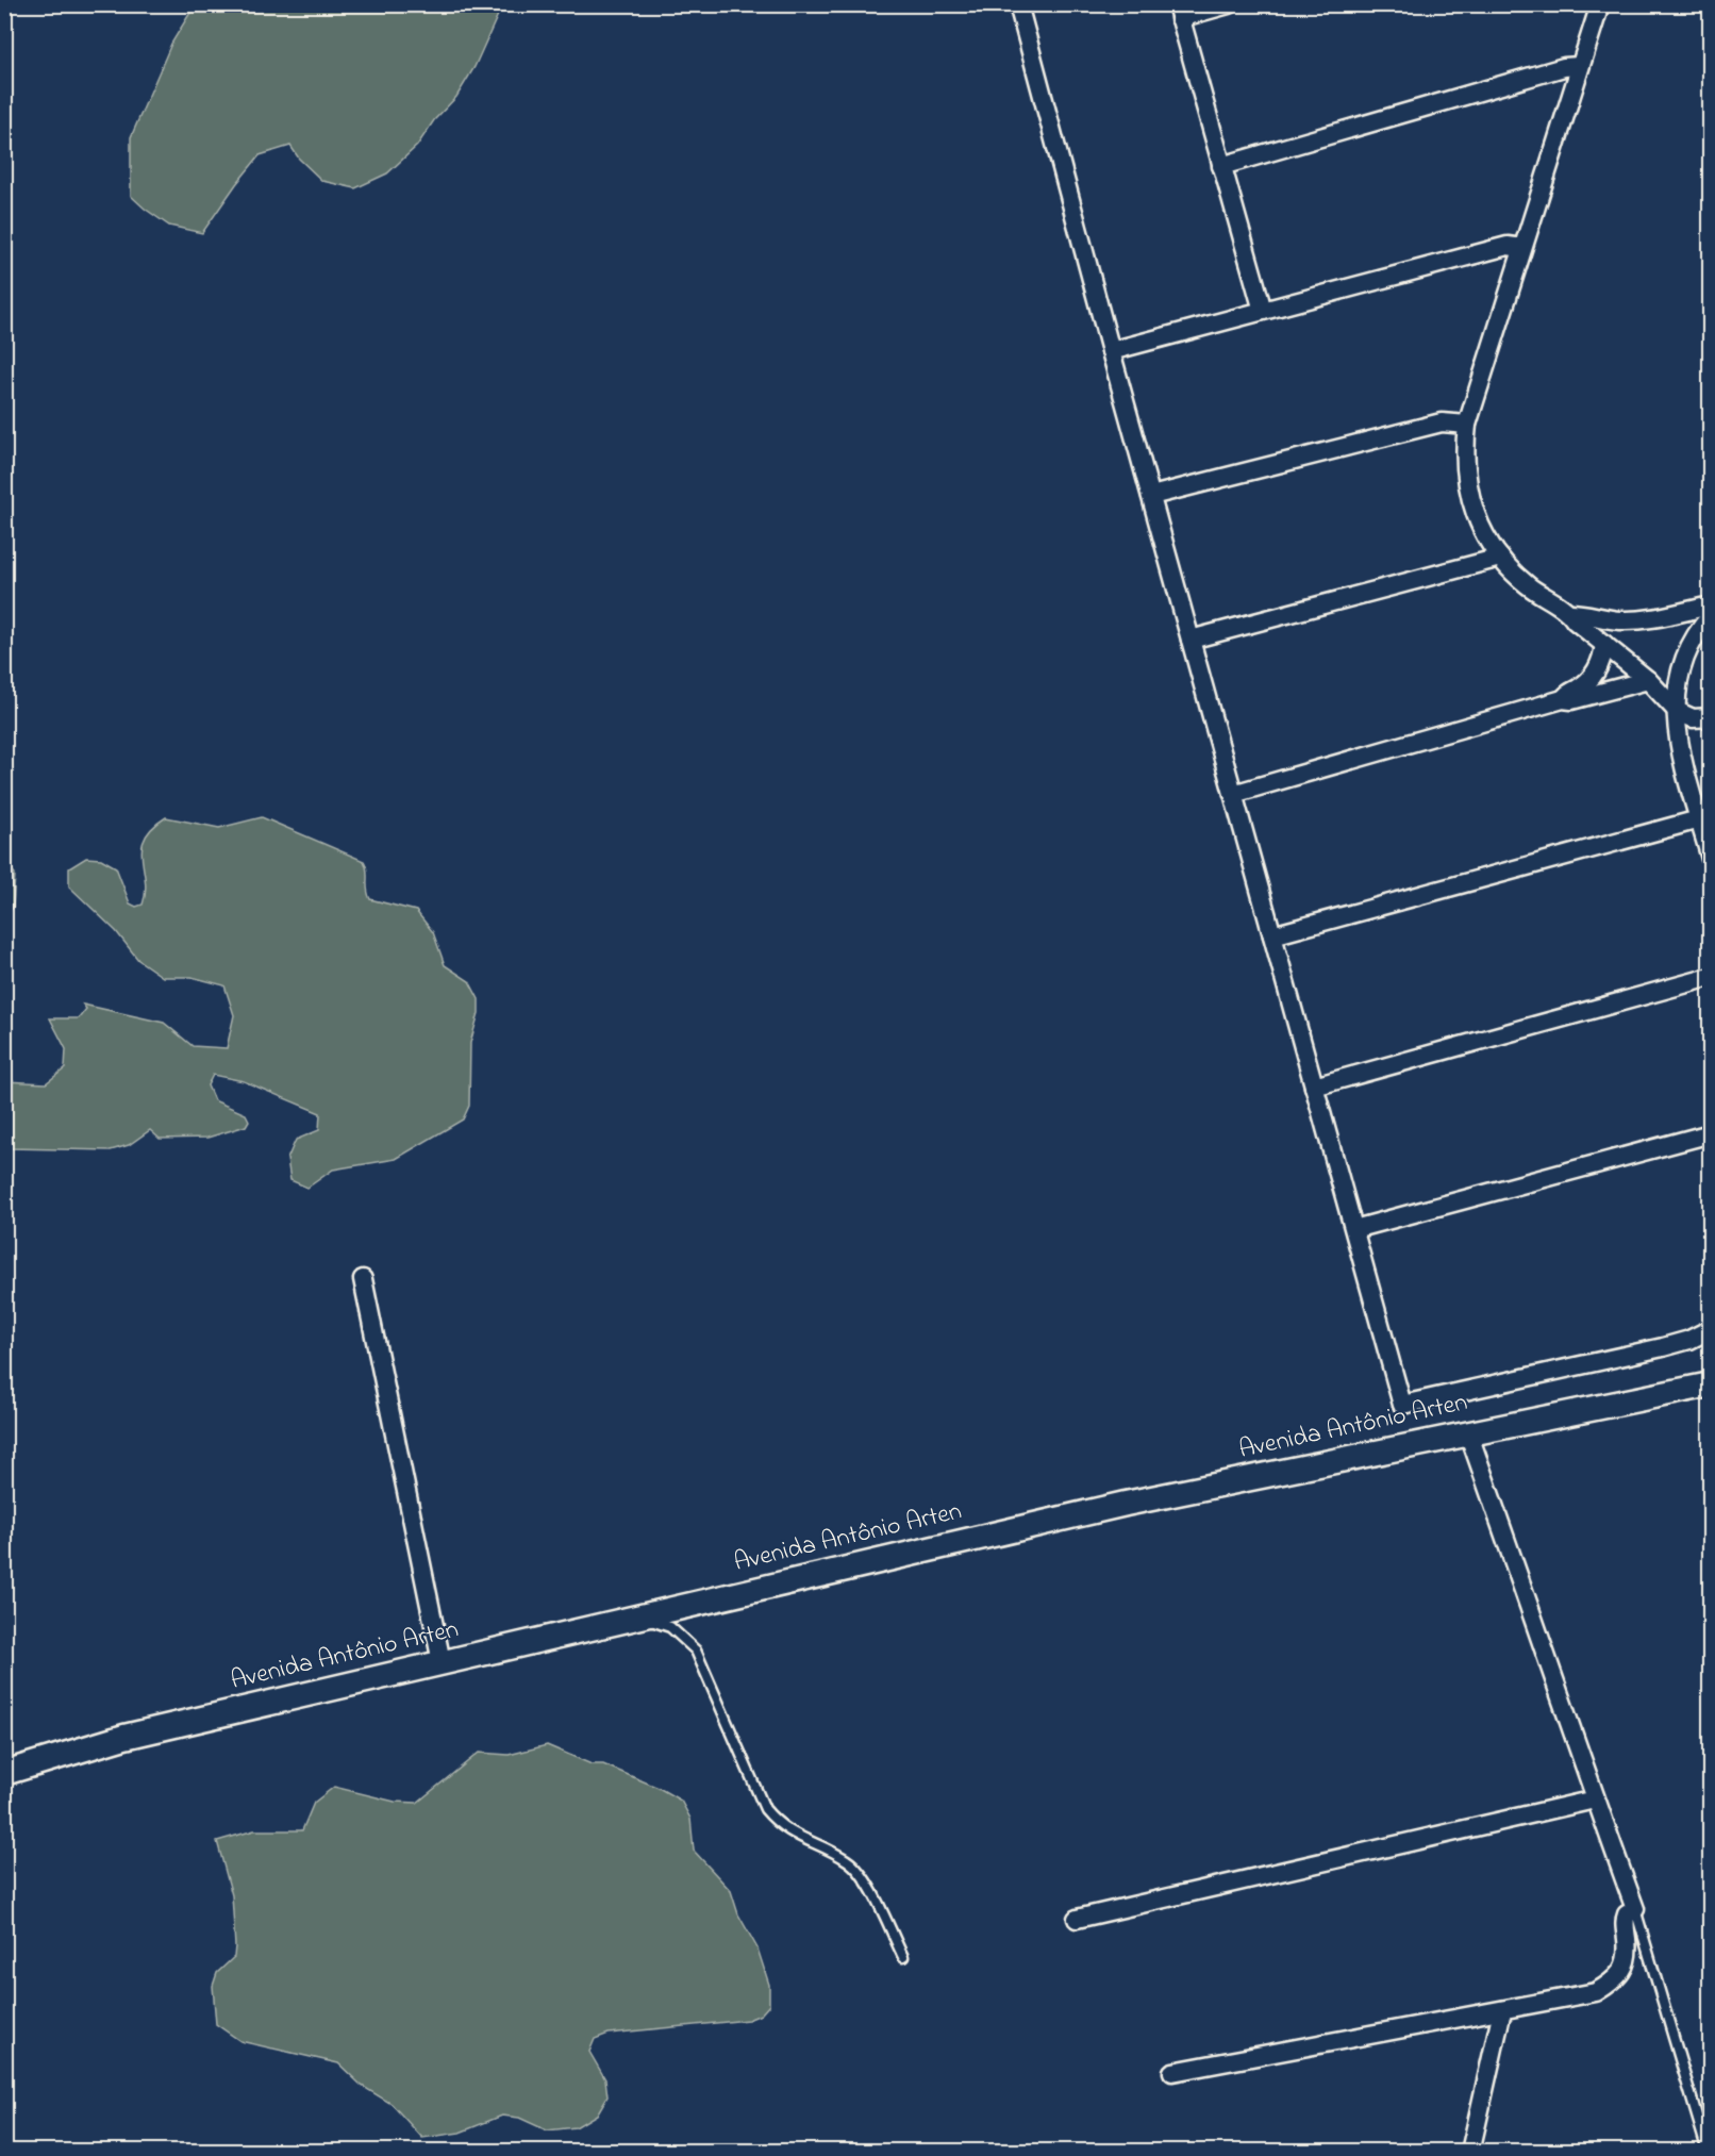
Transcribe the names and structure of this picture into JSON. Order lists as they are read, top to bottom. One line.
{"streets":{"street":["Avenida Antônio Arten"]}}
